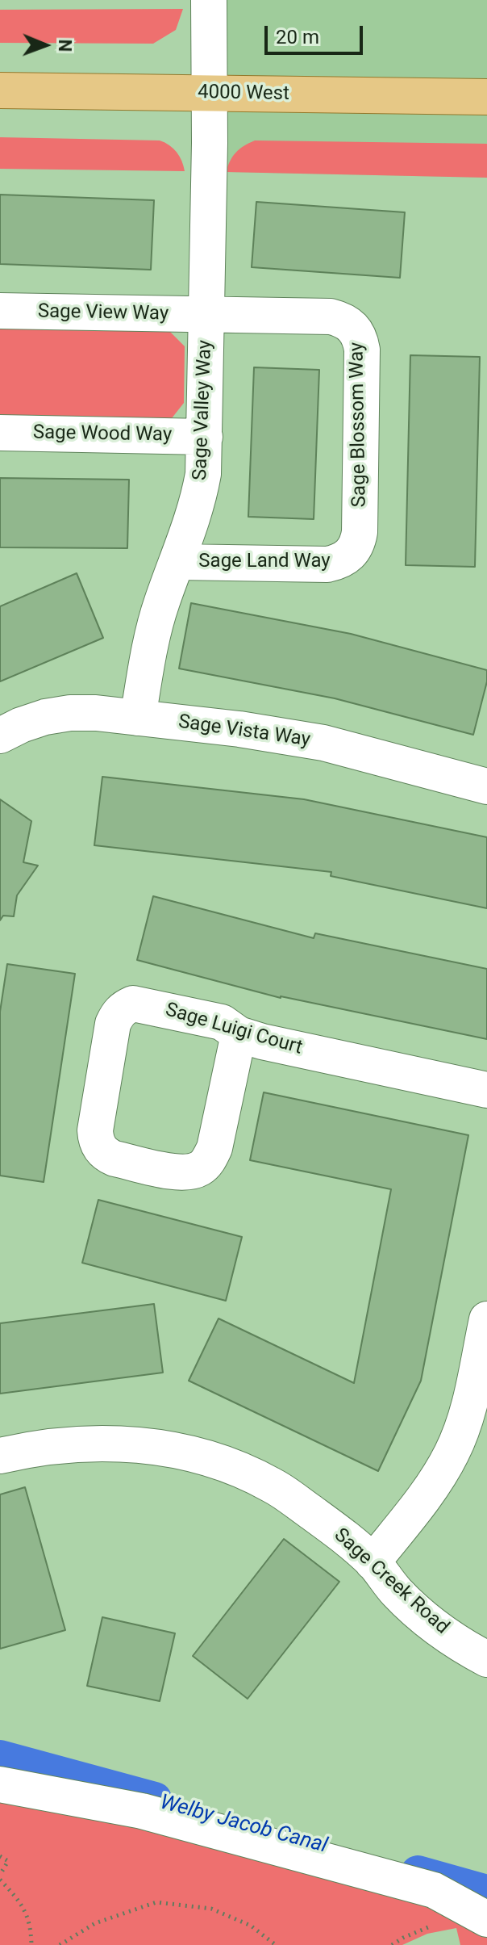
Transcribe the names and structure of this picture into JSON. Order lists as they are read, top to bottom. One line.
{"streets":{"main road":["4000 West"],"street":["Sage View Way","Sage Valley Way","Sage Blossom Way","Sage Wood Way","Sage Land Way","Sage Vista Way","Sage Luigi Court","Sage Creek Road"]},"crossings":[["4000 West","Sage Valley Way"],["Sage View Way","Sage Valley Way"],["Sage View Way","Sage Blossom Way"],["Sage Valley Way","Sage Blossom Way"],["Sage Valley Way","Sage Wood Way"],["Sage Valley Way","Sage Land Way"],["Sage Valley Way","Sage Vista Way"],["Sage Blossom Way","Sage Land Way"]],"water":["Welby Jacob Canal"],"scale_bar":"20 m","north":"right"}
